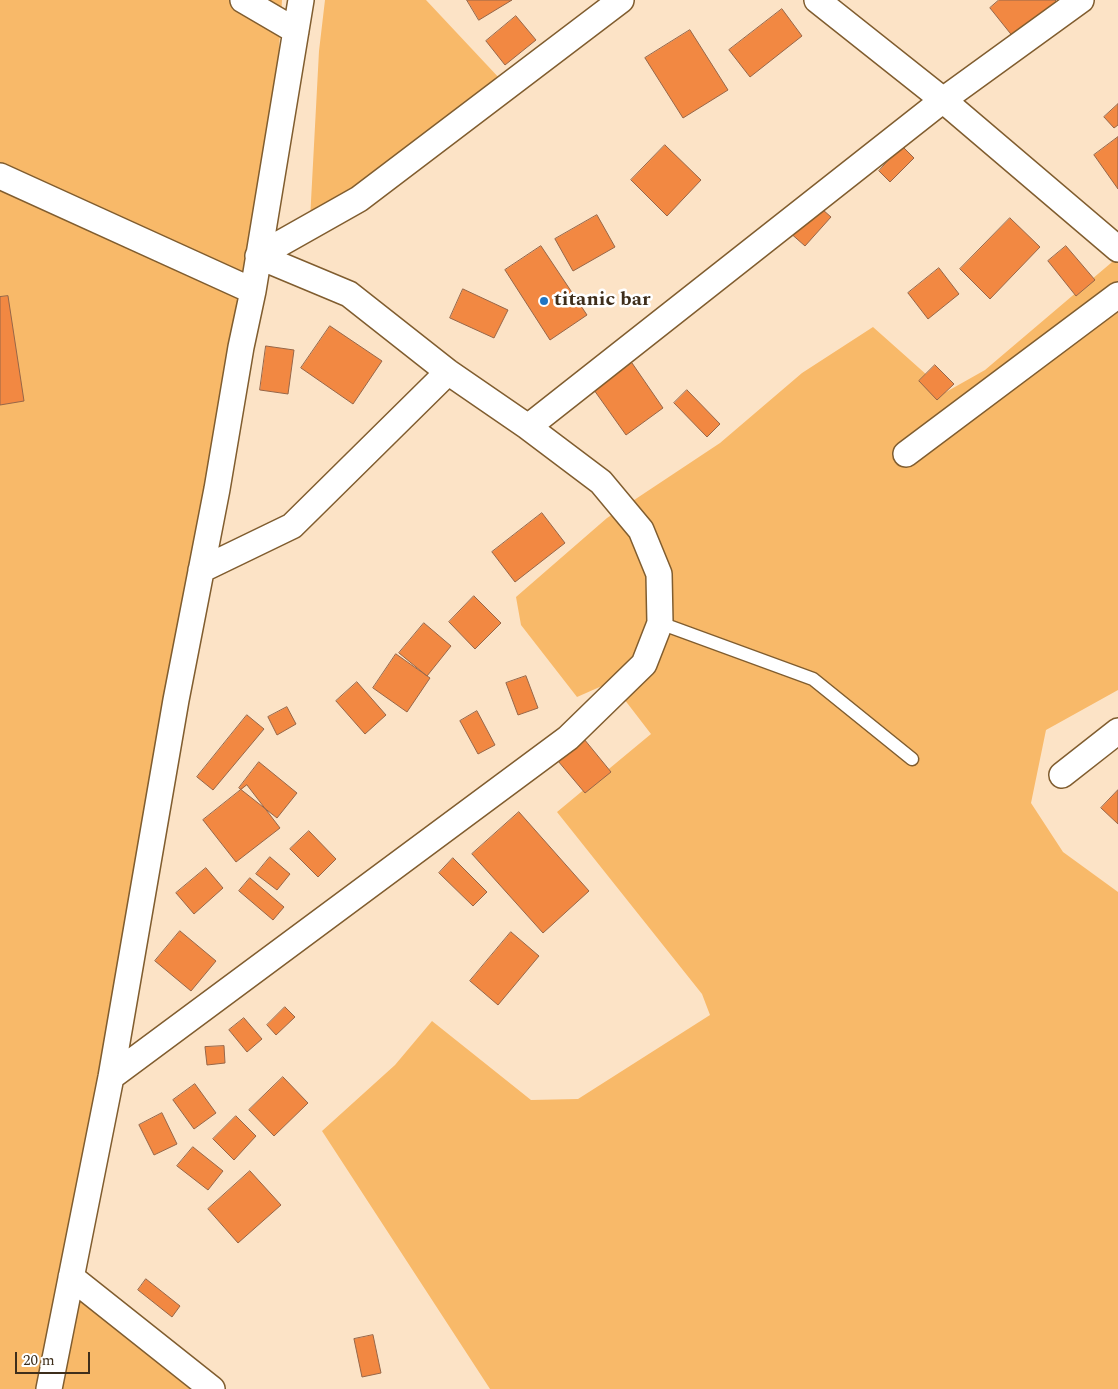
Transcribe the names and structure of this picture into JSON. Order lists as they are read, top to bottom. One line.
{"places":["titanic bar"],"scale_bar":"20 m"}
